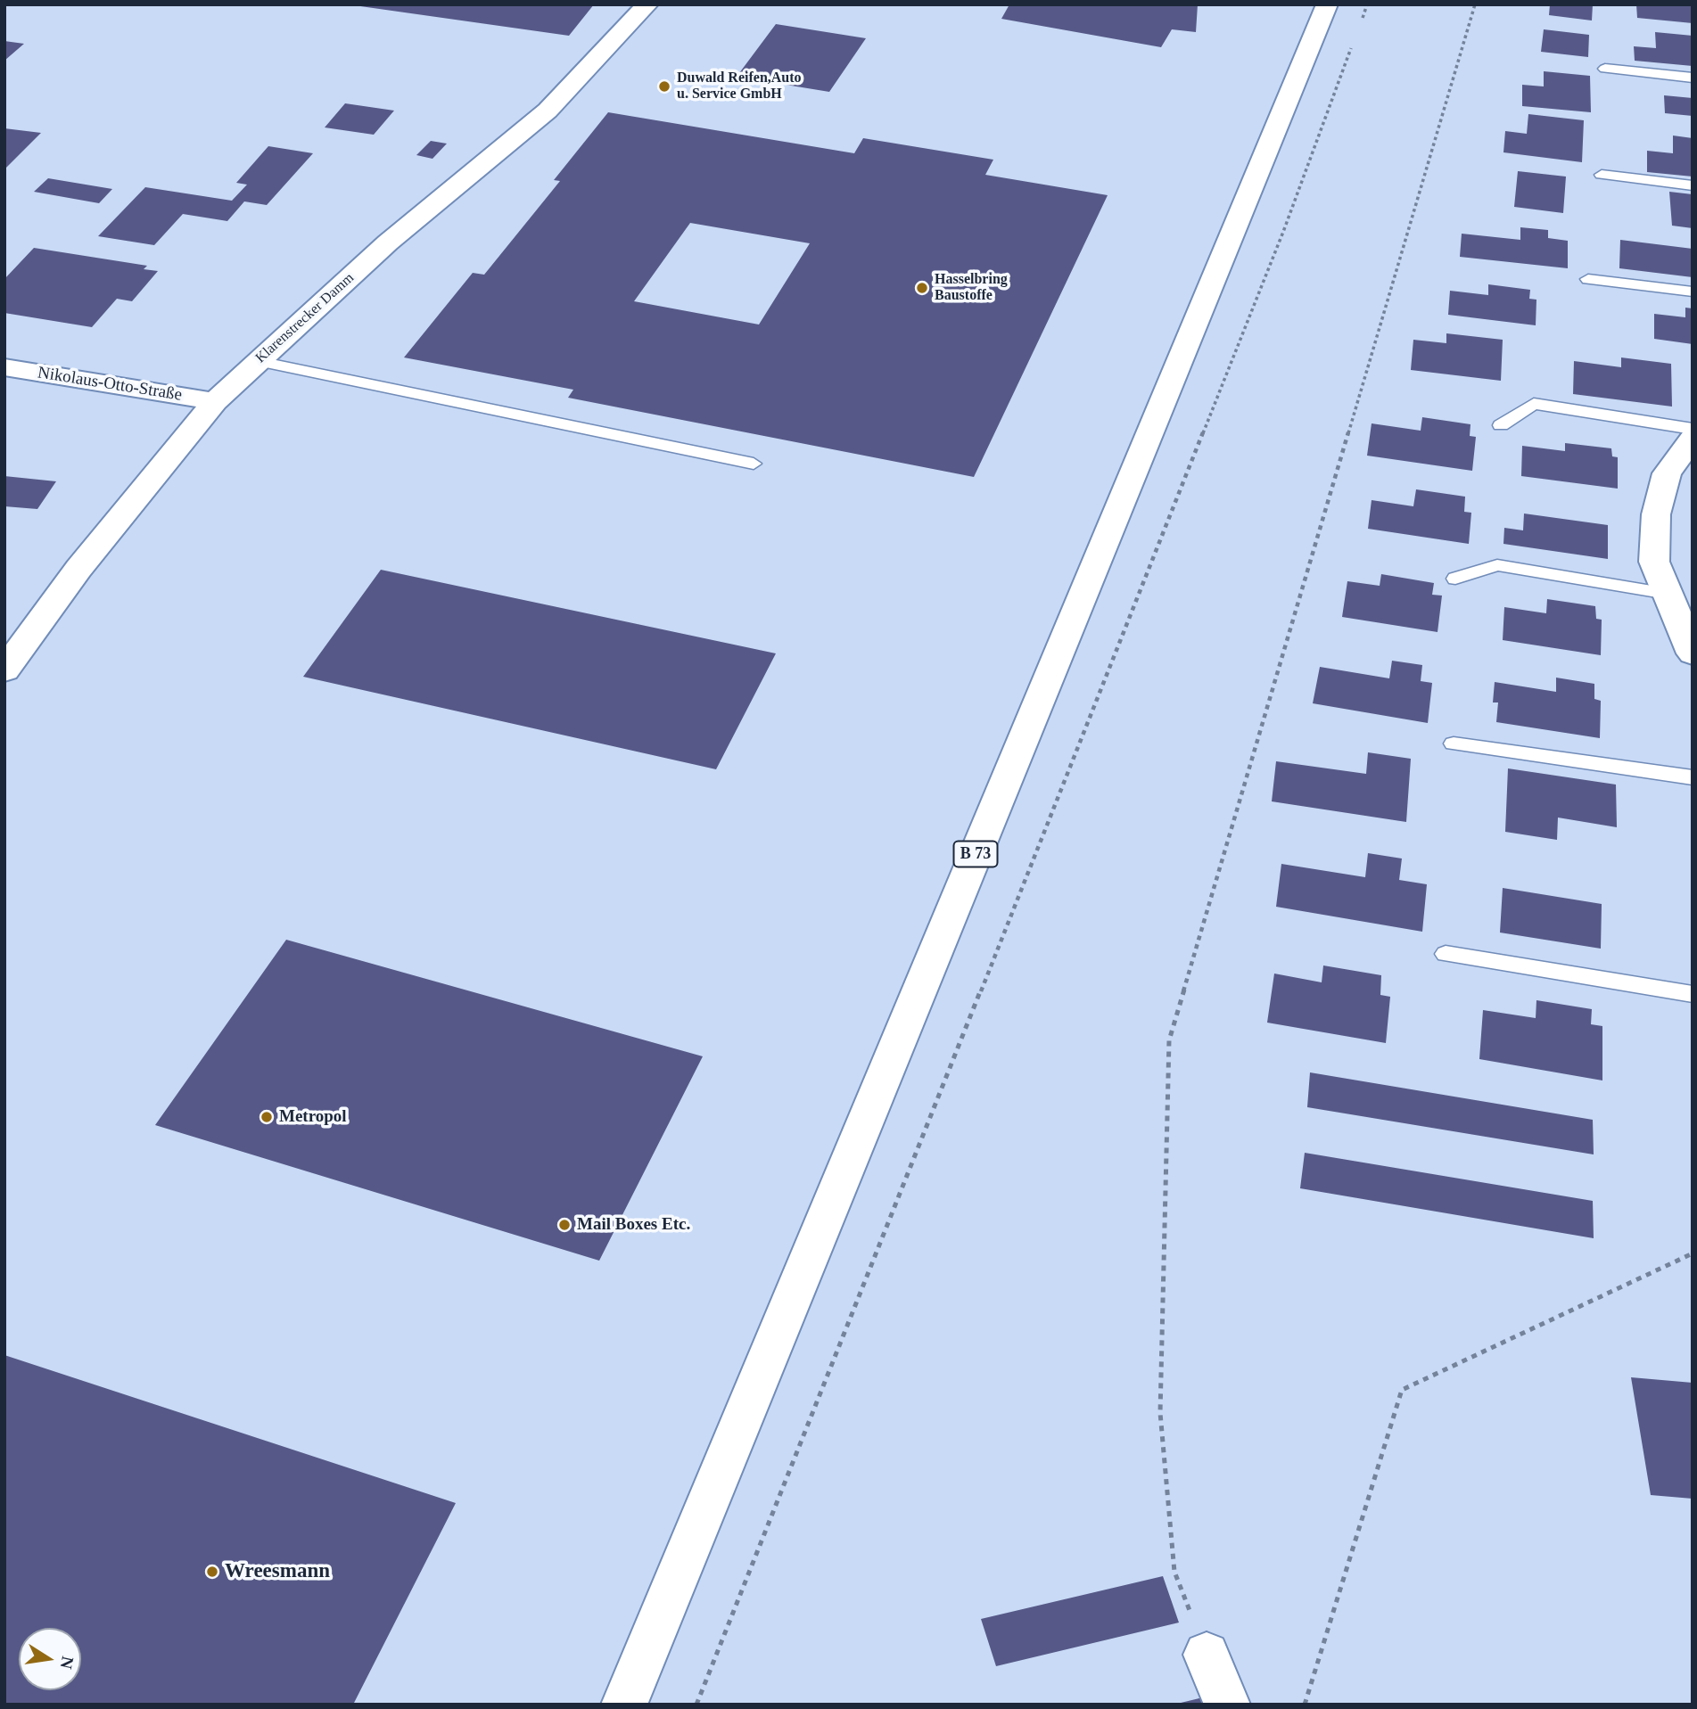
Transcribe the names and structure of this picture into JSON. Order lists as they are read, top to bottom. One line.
{"streets":{"main road":["Klarenstrecker Damm","Nikolaus-Otto-Straße","B 73"]},"crossings":[["Klarenstrecker Damm","Nikolaus-Otto-Straße"]],"places":["Duwald Reifen,Auto u. Service GmbH","Hasselbring Baustoffe","Metropol","Mail Boxes Etc.","Wreesmann"],"north":"right"}
